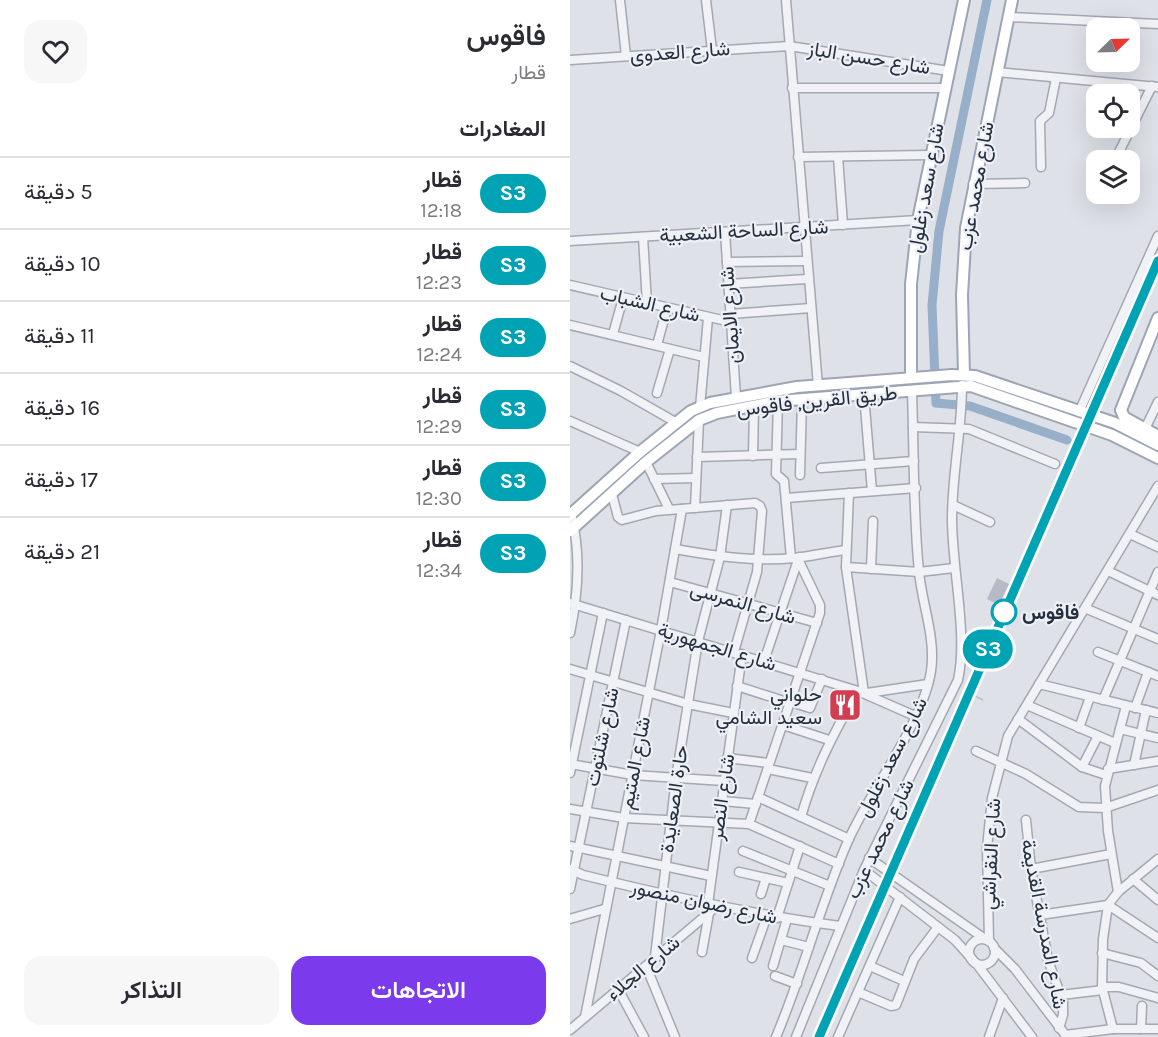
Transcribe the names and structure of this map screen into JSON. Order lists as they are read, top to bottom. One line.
{"streets":{"main road":["شارع محمد عزب","شارع سعد زغلول","طريق القرين, فاقوس"],"street":["شارع العدوى","شارع حسن الباز","شارع الساحة الشعبية","شارع الشباب","شارع الايمان","شارع النمرسى","شارع الجمهورية","شارع شلتوت","شارع المتيم","شارع النصر","حارة الصعايدة","شارع النقراشي","شارع رضوان منصور","شارع المدرسة القديمة","شارع الجلاء"]},"crossings":[["شارع العدوى","شارع حسن الباز"],["شارع حسن الباز","شارع سعد زغلول"],["شارع محمد عزب","طريق القرين, فاقوس"],["شارع محمد عزب","شارع رضوان منصور"],["شارع سعد زغلول","شارع الساحة الشعبية"],["شارع سعد زغلول","طريق القرين, فاقوس"],["شارع سعد زغلول","شارع الجمهورية"],["شارع سعد زغلول","شارع رضوان منصور"],["شارع الساحة الشعبية","شارع الايمان"],["شارع الشباب","شارع الايمان"],["شارع الايمان","طريق القرين, فاقوس"],["شارع النمرسى","شارع المتيم"],["شارع النمرسى","شارع النصر"],["شارع النمرسى","حارة الصعايدة"],["شارع الجمهورية","شارع شلتوت"],["شارع الجمهورية","شارع المتيم"],["شارع الجمهورية","شارع النصر"],["شارع الجمهورية","حارة الصعايدة"],["شارع شلتوت","شارع رضوان منصور"],["شارع المتيم","شارع رضوان منصور"],["شارع المتيم","شارع الجلاء"],["شارع النصر","حارة الصعايدة"],["شارع النصر","شارع رضوان منصور"],["حارة الصعايدة","شارع رضوان منصور"],["حارة الصعايدة","شارع الجلاء"],["شارع رضوان منصور","شارع الجلاء"]],"places":{"other":["فاقوس"],"restaurant":["حلواني سعيد الشامي"]},"north":"top right","page":{"on_map":"S3","heading":[["فاقوس","قطار"],"المغادرات"],"list":[{"mark":"S3","name":"قطار","note":"12:18","value":"5 دقيقة"},{"mark":"S3","name":"قطار","note":"12:23","value":"10 دقيقة"},{"mark":"S3","name":"قطار","note":"12:24","value":"11 دقيقة"},{"mark":"S3","name":"قطار","note":"12:29","value":"16 دقيقة"},{"mark":"S3","name":"قطار","note":"12:30","value":"17 دقيقة"},{"mark":"S3","name":"قطار","note":"12:34","value":"21 دقيقة"}],"buttons":["الاتجاهات","التذاكر"]}}
